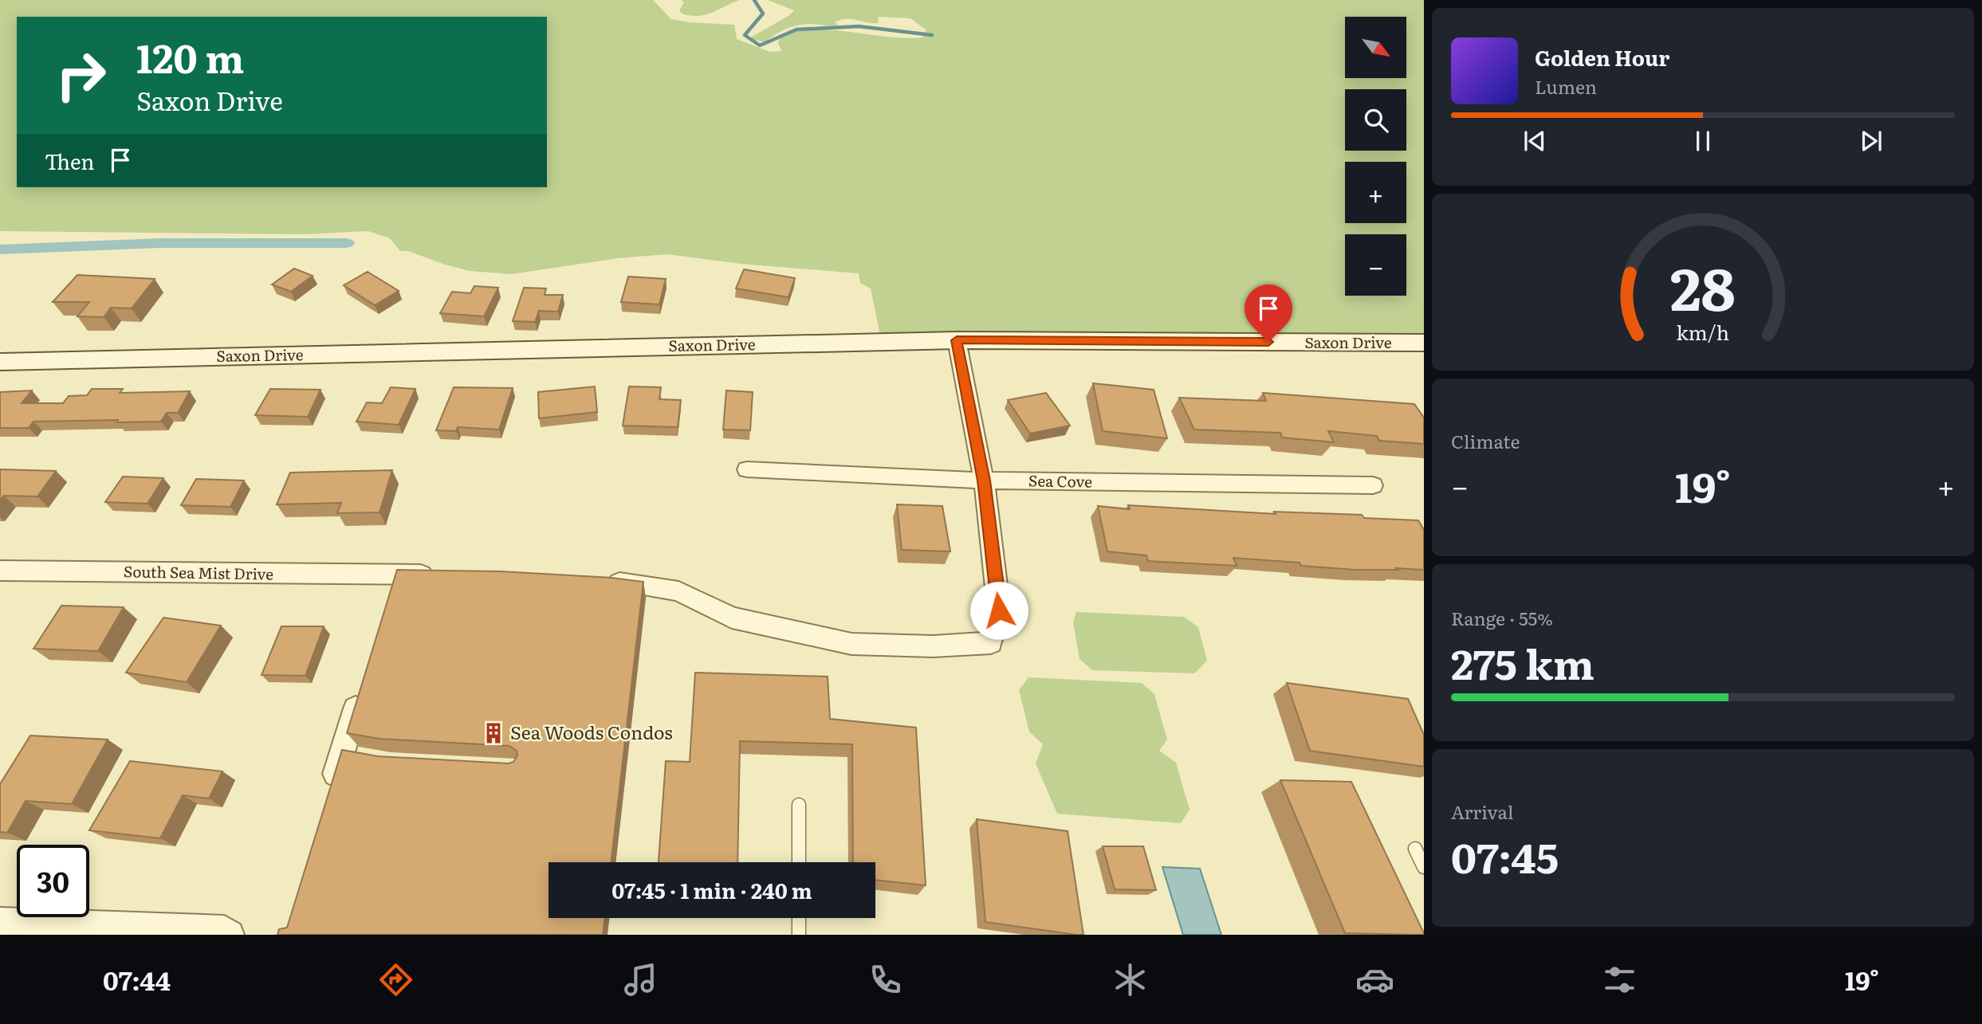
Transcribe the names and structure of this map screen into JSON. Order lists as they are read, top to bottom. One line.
{"streets":{"street":["Saxon Drive","Sea Cove","South Sea Mist Drive"]},"places":{"building":["Sea Woods Condos"]},"north":"bottom right","page":{"map_buttons":["+","−"],"turn":["120 m","Saxon Drive"],"song":["Golden Hour","Lumen"],"then":"Then","tile":["Climate",["Range · 55%","275 km"],["Arrival","07:45"]],"heat":["−","19°","+"],"limit":"30","trip":"07:45 · 1 min · 240 m","tabs":["07:44","19°"],"gauge":["28","km/h"]}}
